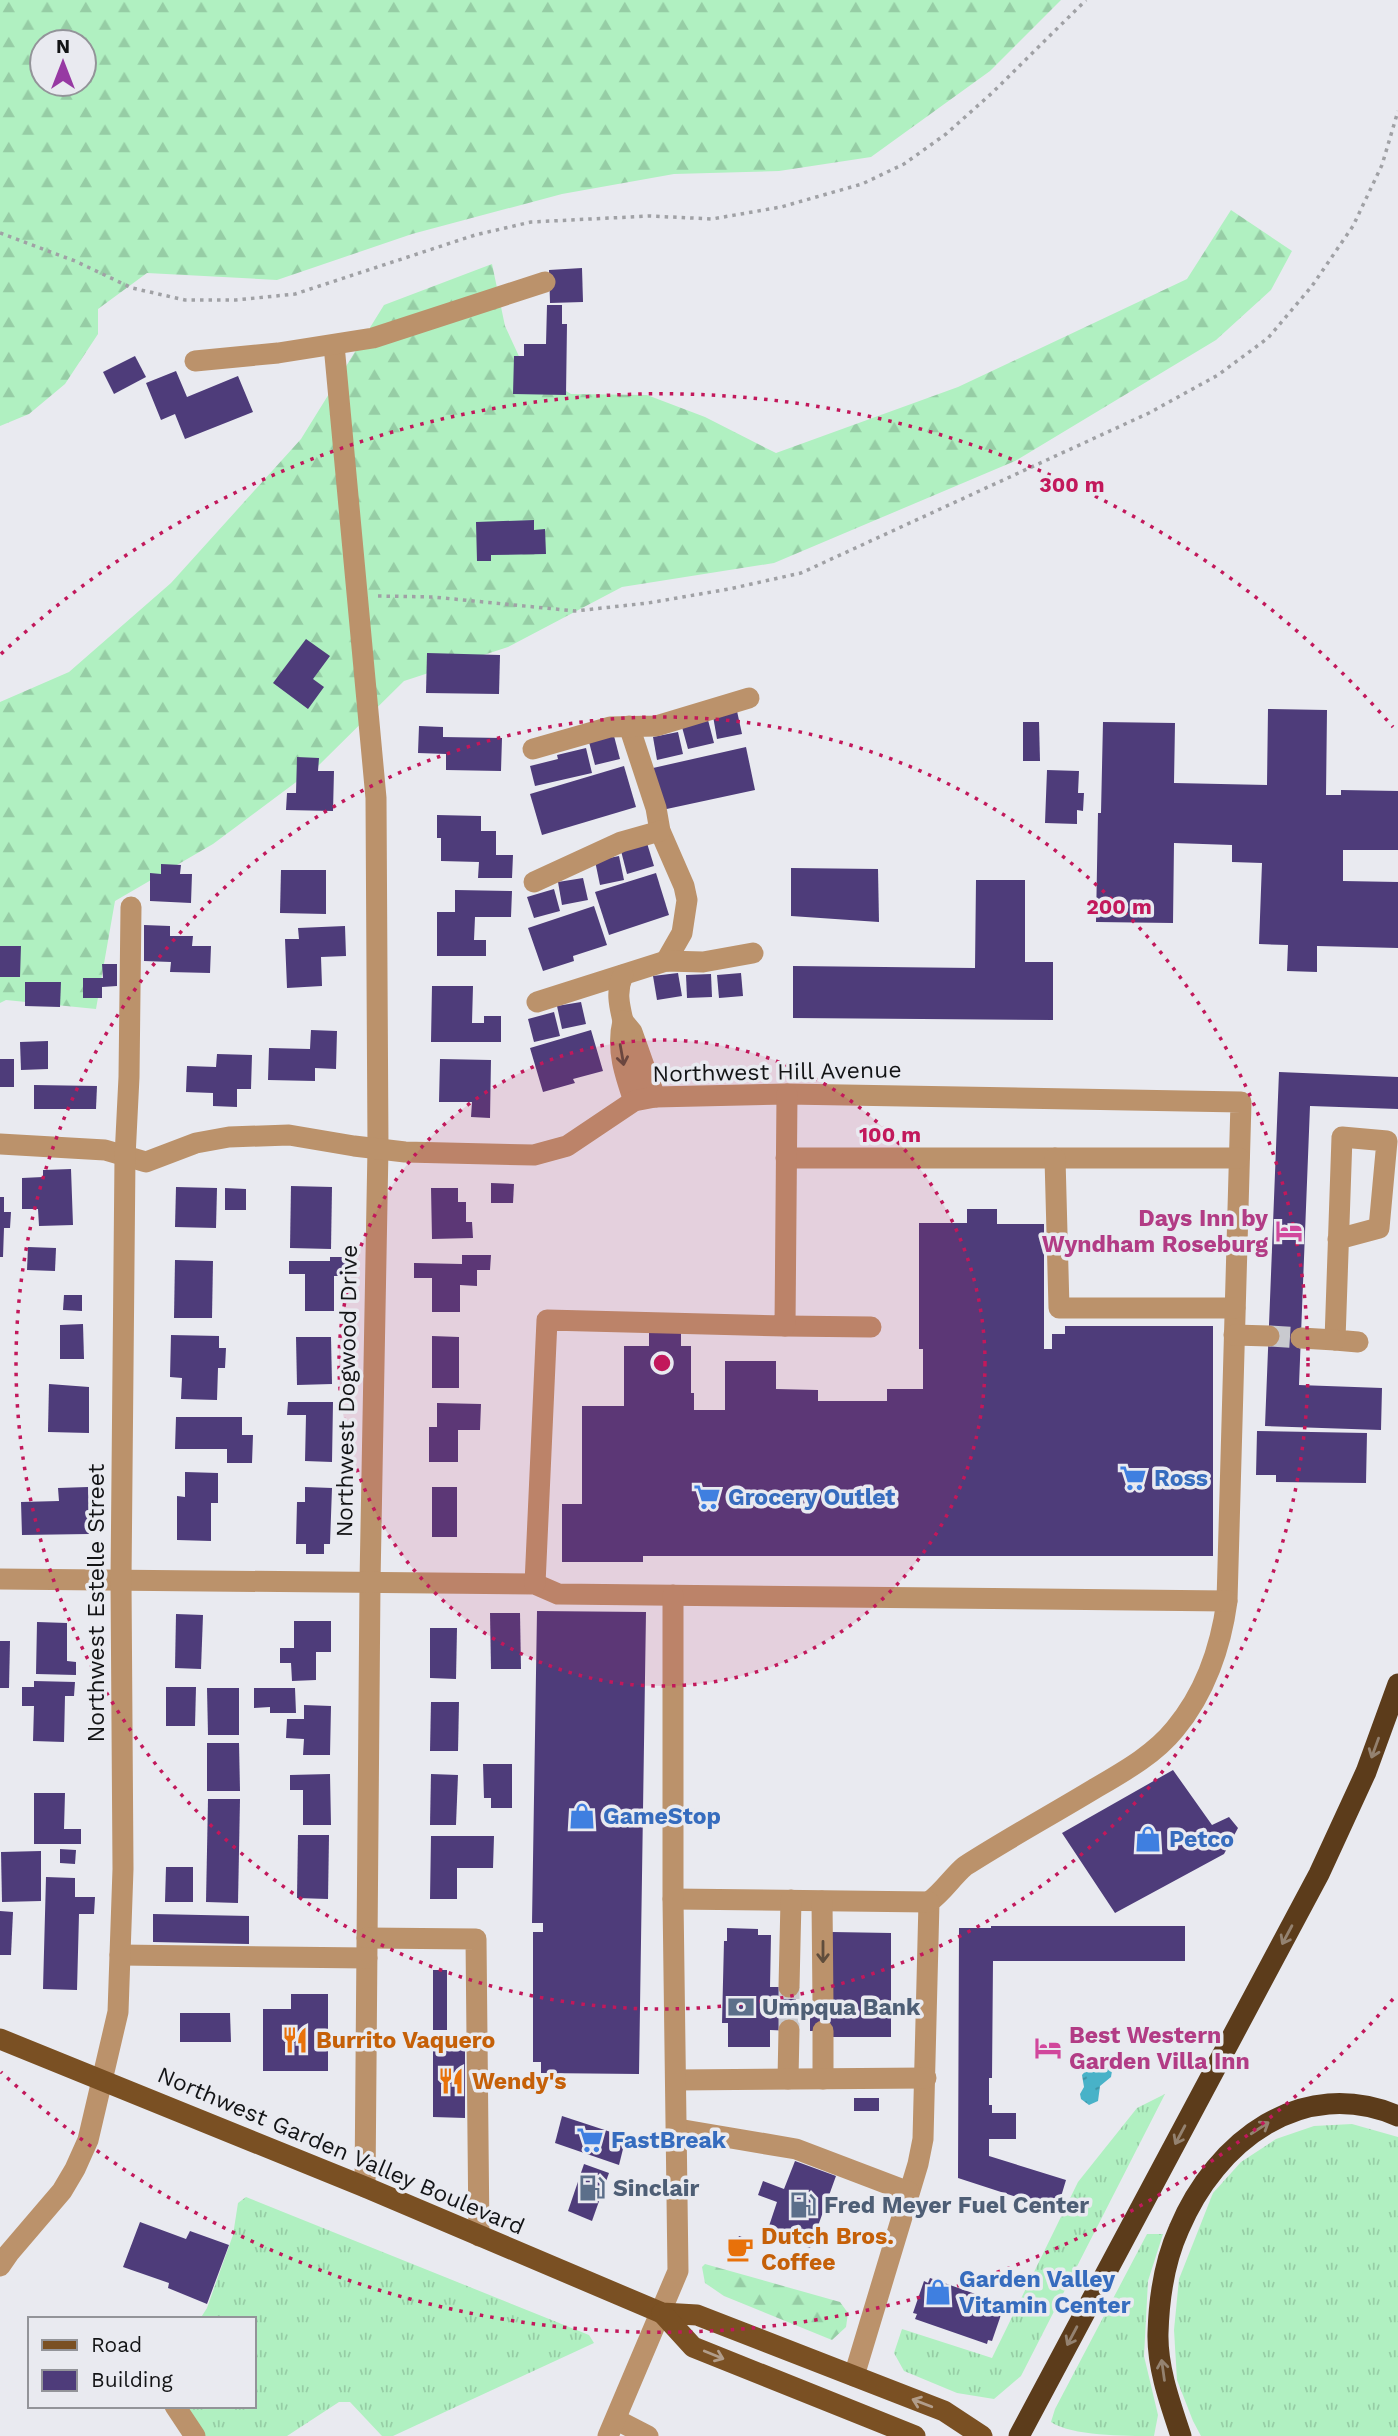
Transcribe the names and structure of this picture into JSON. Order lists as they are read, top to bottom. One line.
{"streets":{"main road":["Northwest Garden Valley Boulevard"],"street":["Northwest Hill Avenue","Northwest Dogwood Drive","Northwest Estelle Street"]},"crossings":[["Northwest Hill Avenue","Northwest Dogwood Drive"],["Northwest Hill Avenue","Northwest Estelle Street"],["Northwest Dogwood Drive","Northwest Garden Valley Boulevard"],["Northwest Estelle Street","Northwest Garden Valley Boulevard"]],"places":{"hotel":["Days Inn by Wyndham Roseburg","Best Western Garden Villa Inn"],"supermarket":["Ross","Grocery Outlet","FastBreak"],"shop":["GameStop","Petco","Garden Valley Vitamin Center"],"bank":["Umpqua Bank"],"restaurant":["Burrito Vaquero","Wendy's"],"fuel station":["Sinclair","Fred Meyer Fuel Center"],"cafe":["Dutch Bros. Coffee"]},"legend":["Road","Building"],"north":"top","rings":["300 m","200 m","100 m"]}
